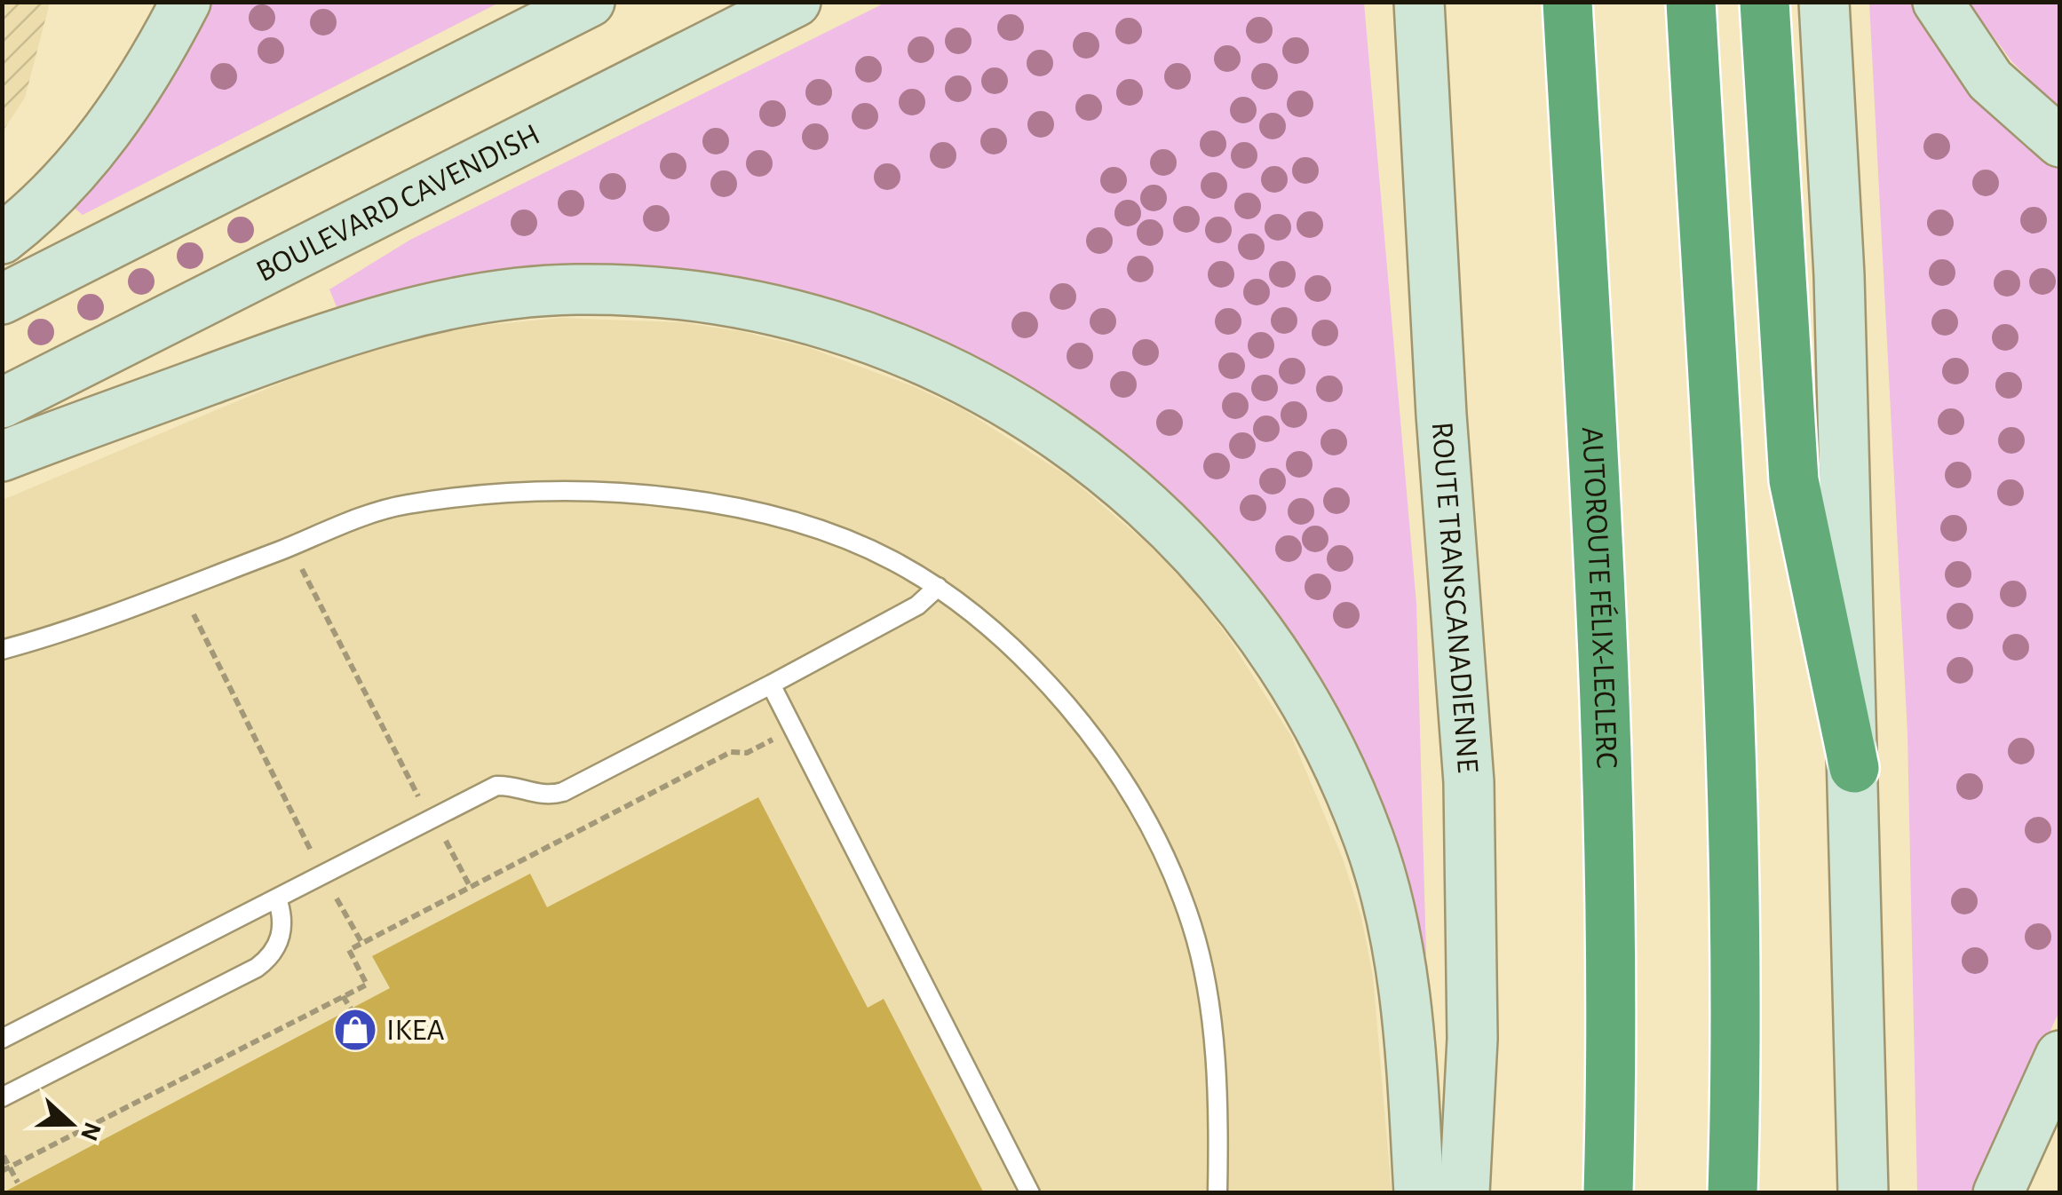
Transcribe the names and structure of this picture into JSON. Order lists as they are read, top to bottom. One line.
{"streets":{"highway":["AUTOROUTE FÉLIX-LECLERC"],"main road":["BOULEVARD CAVENDISH","ROUTE TRANSCANADIENNE"]},"places":{"shop":["IKEA"]},"north":"right"}
